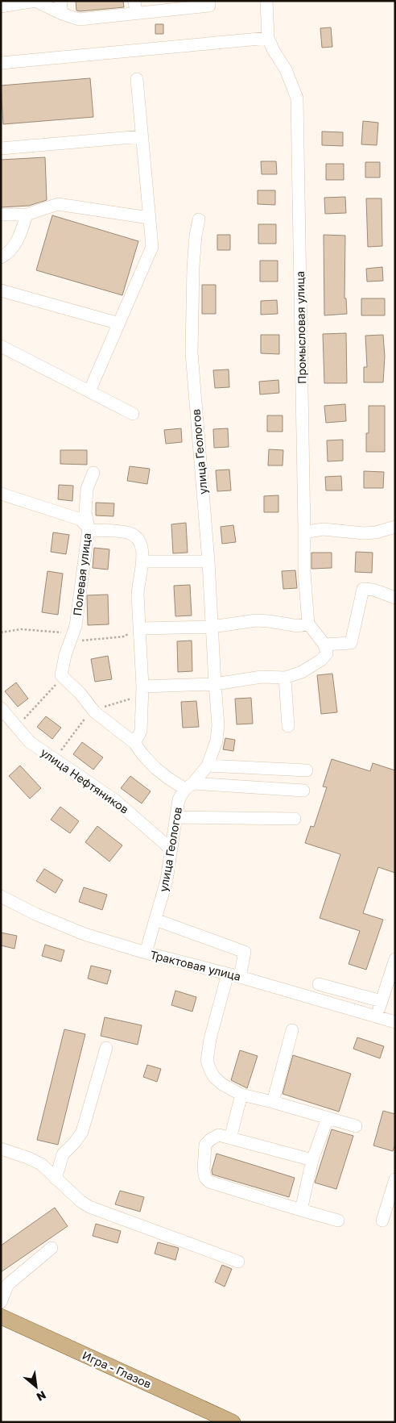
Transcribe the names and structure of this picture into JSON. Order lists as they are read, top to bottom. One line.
{"streets":{"main road":["Игра - Глазов"],"street":["Промысловая улица","улица Геологов","Полевая улица","улица Нефтяников","Трактовая улица"]},"crossings":[["улица Геологов","улица Нефтяников"],["улица Геологов","Трактовая улица"]],"north":"bottom right"}
